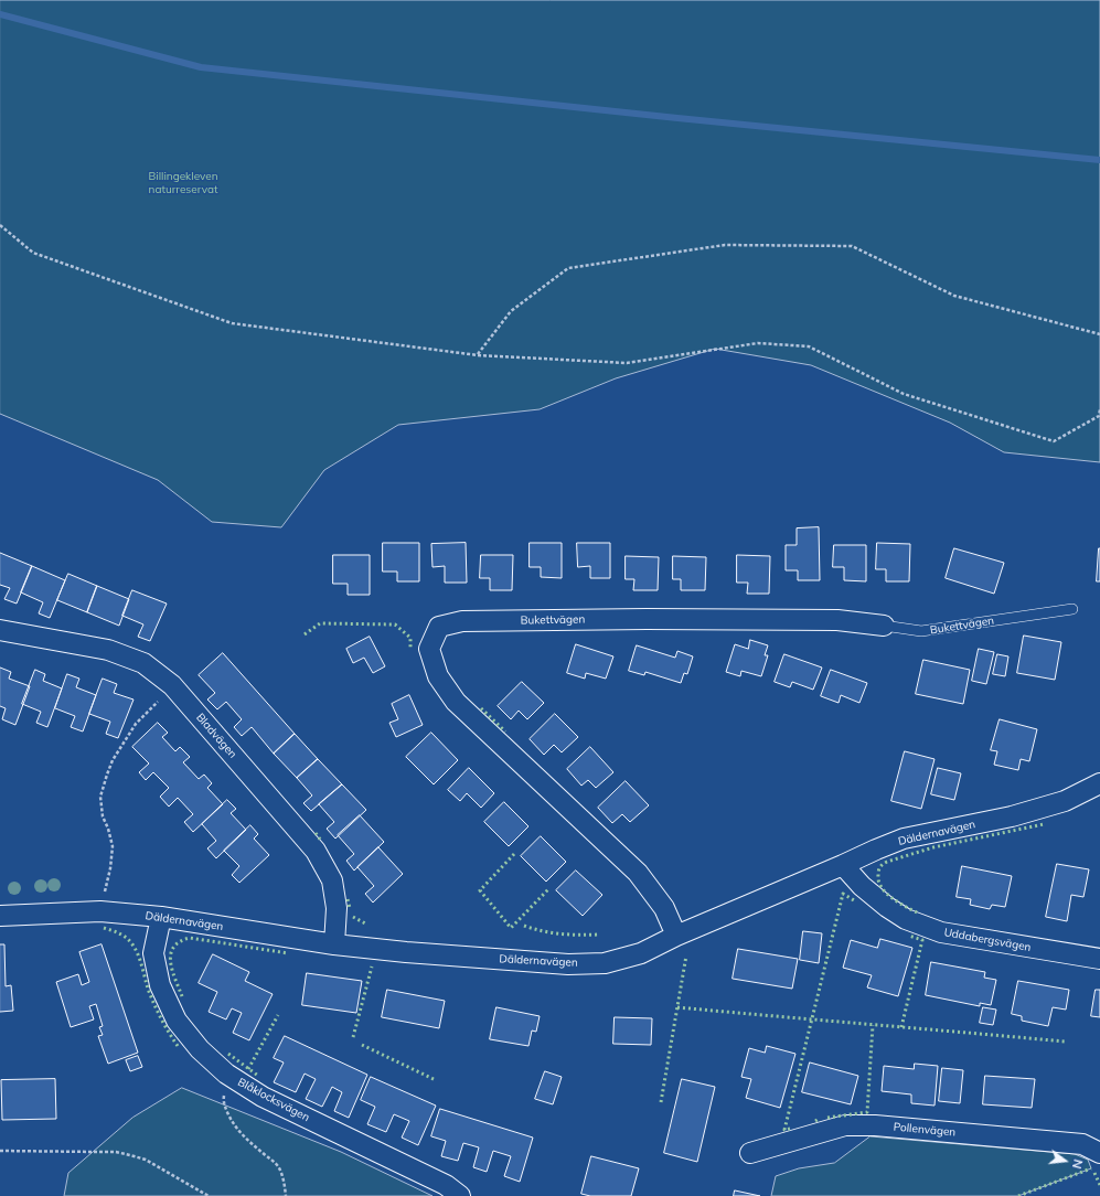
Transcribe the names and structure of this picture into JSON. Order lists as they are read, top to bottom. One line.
{"streets":{"street":["Bukettvägen","Bladvägen","Däldernavägen","Uddabergsvägen","Blåklocksvägen","Pollenvägen"]},"crossings":[["Bukettvägen","Däldernavägen"],["Bladvägen","Däldernavägen"],["Däldernavägen","Uddabergsvägen"],["Däldernavägen","Blåklocksvägen"]],"parks":["Billingekleven naturreservat"],"north":"right"}
